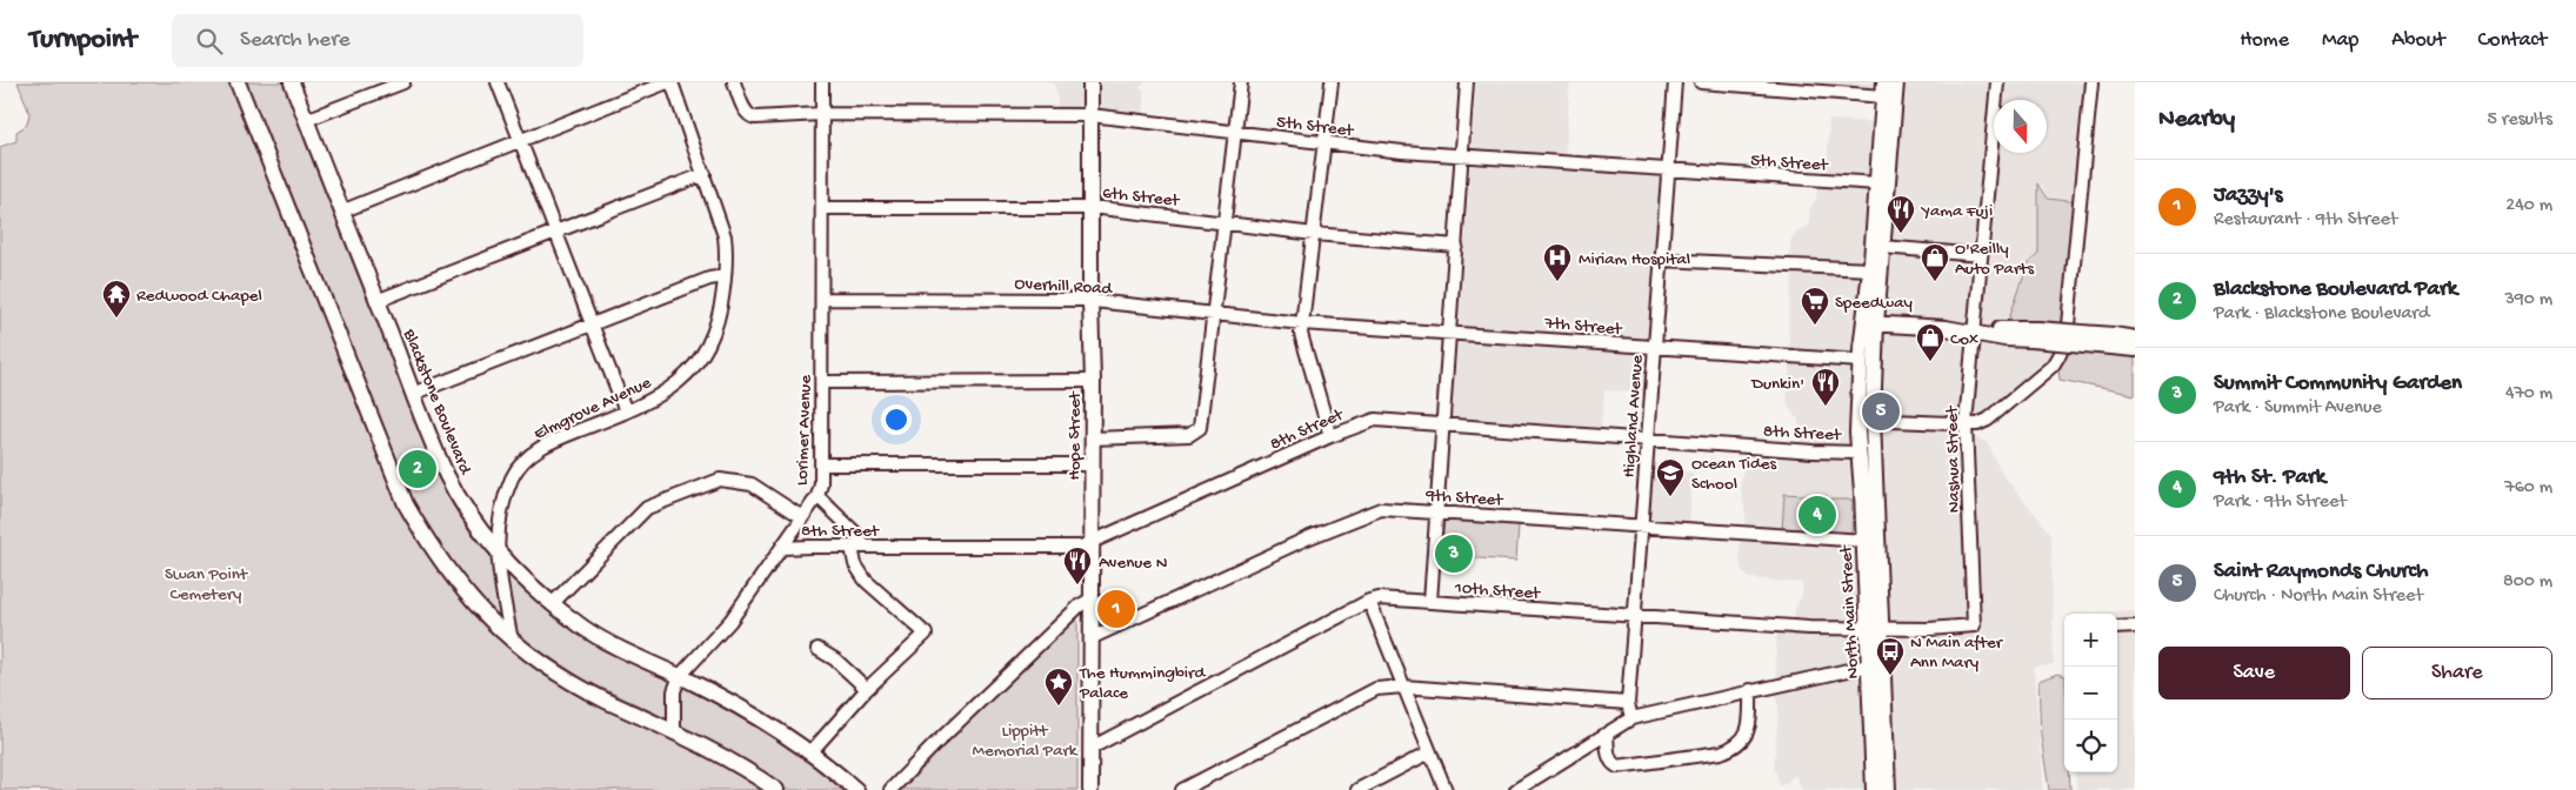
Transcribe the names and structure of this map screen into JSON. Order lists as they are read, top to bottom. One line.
{"streets":{"main road":["Blackstone Boulevard","Hope Street","North Main Street"],"street":["5th Street","6th Street","Overhill Road","7th Street","Elmgrove Avenue","Highland Avenue","8th Street","Lorimer Avenue","Nashua Street","9th Street","10th Street"]},"crossings":[["5th Street","Highland Avenue"],["5th Street","Lorimer Avenue"],["5th Street","Hope Street"],["5th Street","North Main Street"],["6th Street","Lorimer Avenue"],["6th Street","Hope Street"],["Overhill Road","7th Street"],["Overhill Road","Lorimer Avenue"],["Overhill Road","Hope Street"],["7th Street","Highland Avenue"],["7th Street","North Main Street"],["Blackstone Boulevard","Elmgrove Avenue"],["Blackstone Boulevard","Lorimer Avenue"],["Highland Avenue","8th Street"],["Highland Avenue","9th Street"],["Highland Avenue","10th Street"],["8th Street","Lorimer Avenue"],["8th Street","Hope Street"],["8th Street","North Main Street"],["Hope Street","9th Street"],["Hope Street","10th Street"],["Nashua Street","10th Street"],["9th Street","North Main Street"],["10th Street","North Main Street"]],"parks":["Swan Point Cemetery","Lippitt Memorial Park"],"places":{"restaurant":["Yama Fuji","Dunkin'","Avenue N"],"hospital":["Miriam Hospital"],"shop":["O'Reilly Auto Parts","Cox"],"temple":["Redwood Chapel"],"supermarket":["Speedway"],"school or university":["Ocean Tides School"],"bus stop":["N Main after Ann Mary"],"place":["The Hummingbird Palace"]},"north":"bottom","page":{"header":"Turnpoint","search":"Search here","nav":["Home","Map","About","Contact"],"heading":["Nearby","5 results"],"list":[{"mark":"1","name":"Jazzy's","note":"Restaurant · 9th Street","value":"240 m"},{"mark":"2","name":"Blackstone Boulevard Park","note":"Park · Blackstone Boulevard","value":"390 m"},{"mark":"3","name":"Summit Community Garden","note":"Park · Summit Avenue","value":"470 m"},{"mark":"4","name":"9th St. Park","note":"Park · 9th Street","value":"760 m"},{"mark":"5","name":"Saint Raymonds Church","note":"Church · North Main Street","value":"800 m"}],"pins":["5","2","4","3","1"],"map_buttons":["+","−"],"buttons":["Save","Share"]}}
